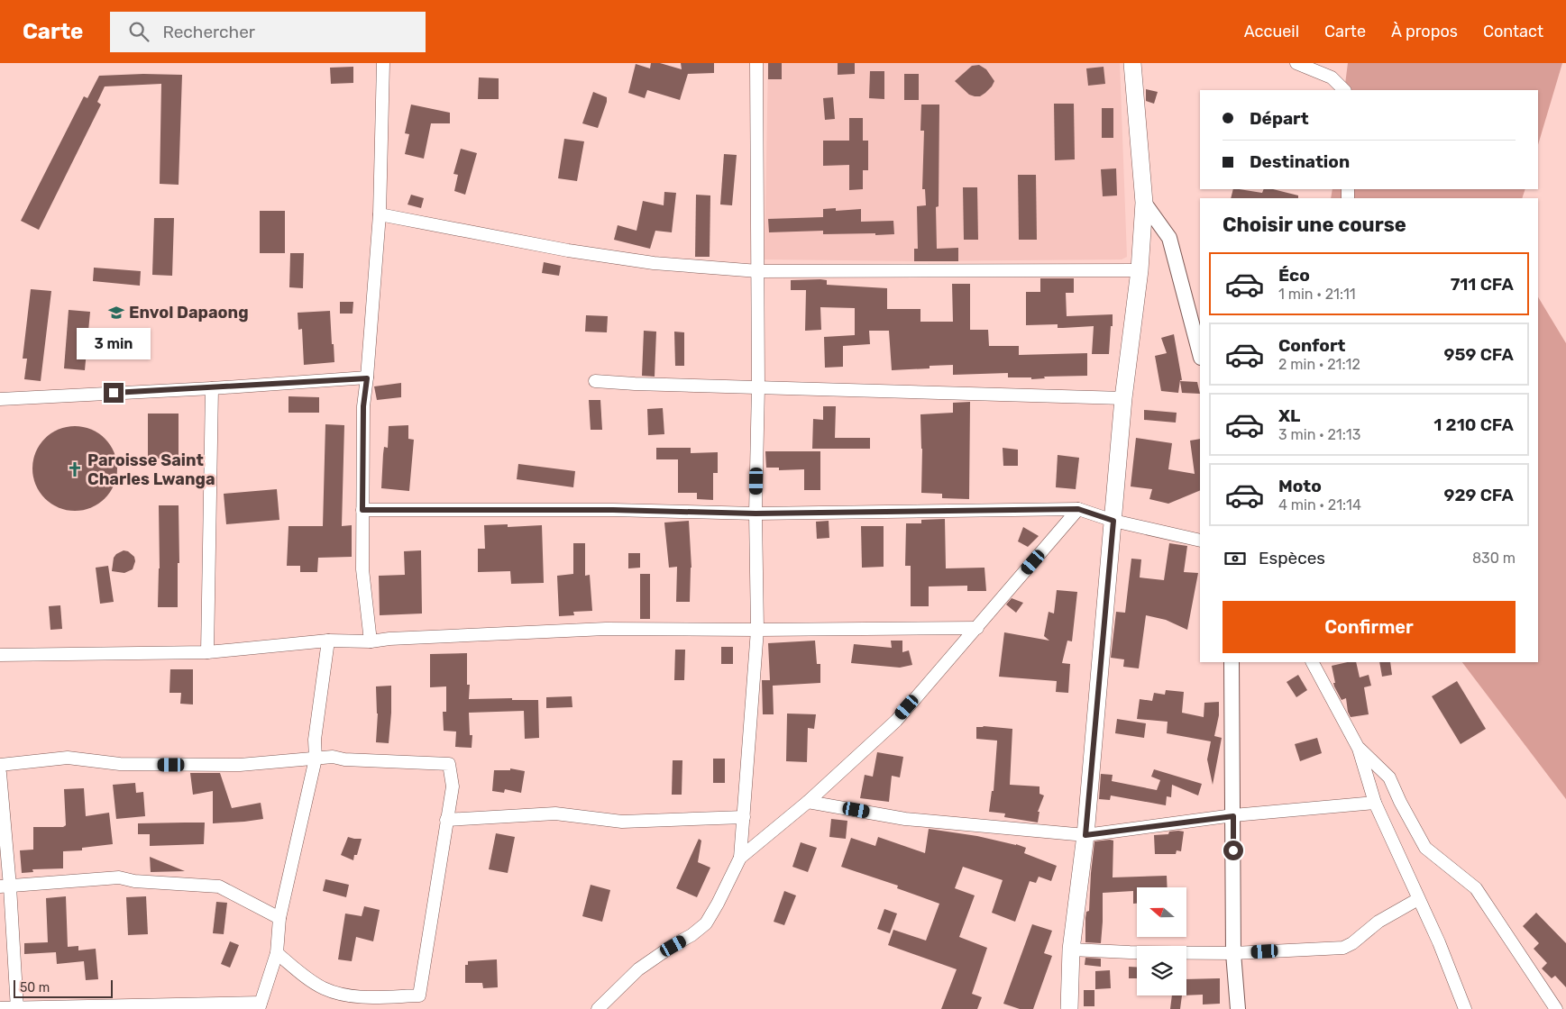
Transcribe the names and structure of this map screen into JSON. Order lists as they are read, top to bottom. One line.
{"places":{"school or university":["Envol Dapaong"],"church":["Paroisse Saint Charles Lwanga"]},"scale_bar":"50 m","north":"left","page":{"header":"Carte","search":"Rechercher","nav":["Accueil","Carte","À propos","Contact"],"banner":["Départ","Destination"],"heading":"Choisir une course","list":[{"name":"Éco","note":"1 min · 21:11","value":"711 CFA"},{"name":"Confort","note":"2 min · 21:12","value":"959 CFA"},{"name":"XL","note":"3 min · 21:13","value":"1 210 CFA"},{"name":"Moto","note":"4 min · 21:14","value":"929 CFA"}],"bubble":"3 min","pay":["Espèces","830 m"],"buttons":"Confirmer","scale":"50 m"}}
